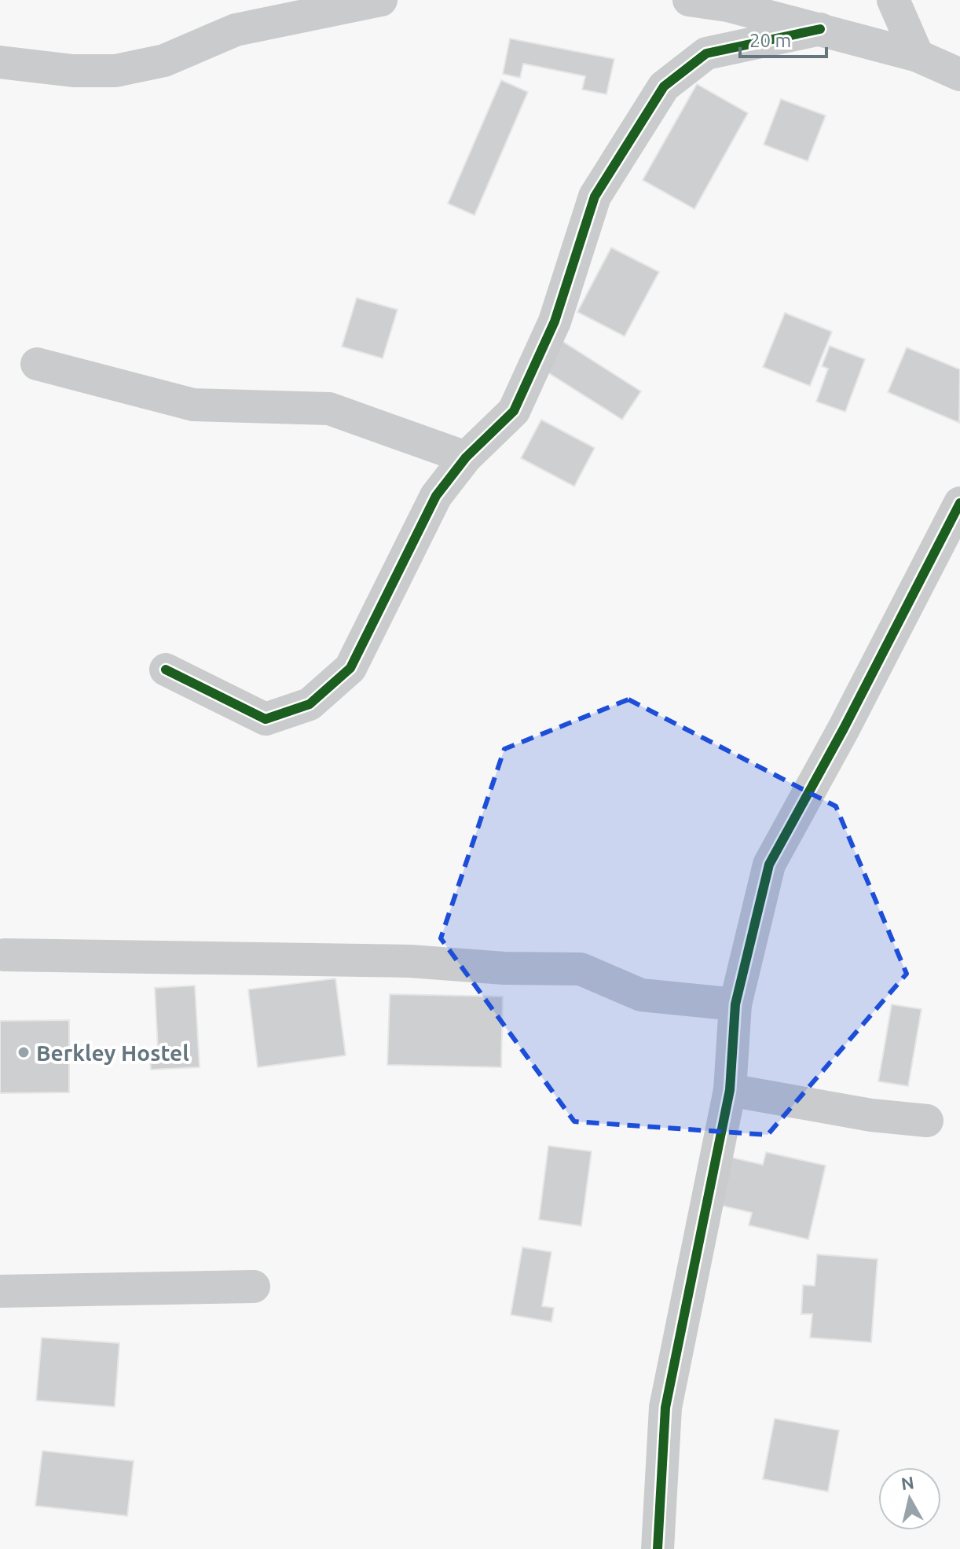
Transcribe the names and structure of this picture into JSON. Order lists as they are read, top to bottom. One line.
{"places":["Berkley Hostel"],"scale_bar":"20 m","north":"top"}
